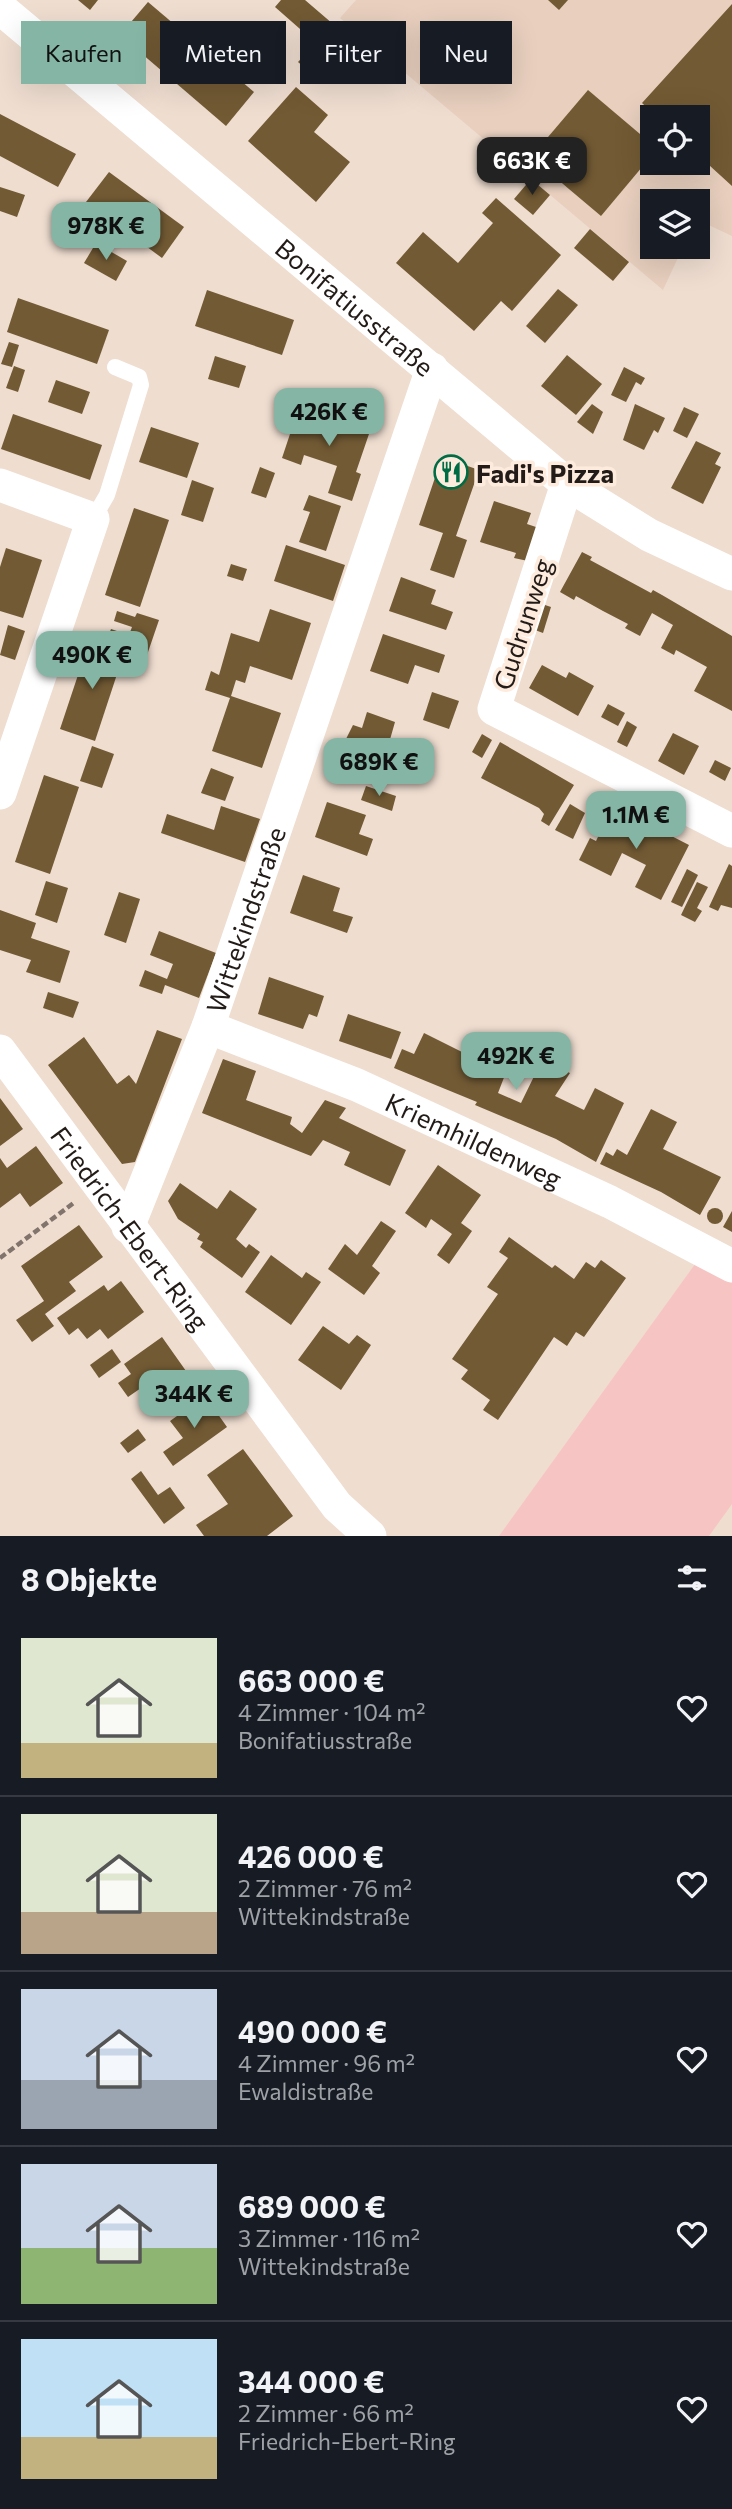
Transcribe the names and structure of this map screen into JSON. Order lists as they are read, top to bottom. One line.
{"streets":{"street":["Bonifatiusstraße","Gudrunweg","Wittekindstraße","Kriemhildenweg","Friedrich-Ebert-Ring"]},"crossings":[["Bonifatiusstraße","Gudrunweg"],["Bonifatiusstraße","Wittekindstraße"],["Wittekindstraße","Kriemhildenweg"],["Wittekindstraße","Friedrich-Ebert-Ring"]],"places":{"restaurant":["Fadi's Pizza"]},"page":{"chip":["Kaufen","Mieten","Filter","Neu"],"price":["663K €","978K €","426K €","490K €","689K €","1.1M €","492K €","344K €"],"heading":"8 Objekte","list":[{"name":"663 000 €","note":"4 Zimmer · 104 m² · Bonifatiusstraße"},{"name":"426 000 €","note":"2 Zimmer · 76 m² · Wittekindstraße"},{"name":"490 000 €","note":"4 Zimmer · 96 m² · Ewaldistraße"},{"name":"689 000 €","note":"3 Zimmer · 116 m² · Wittekindstraße"},{"name":"344 000 €","note":"2 Zimmer · 66 m² · Friedrich-Ebert-Ring"}]}}
